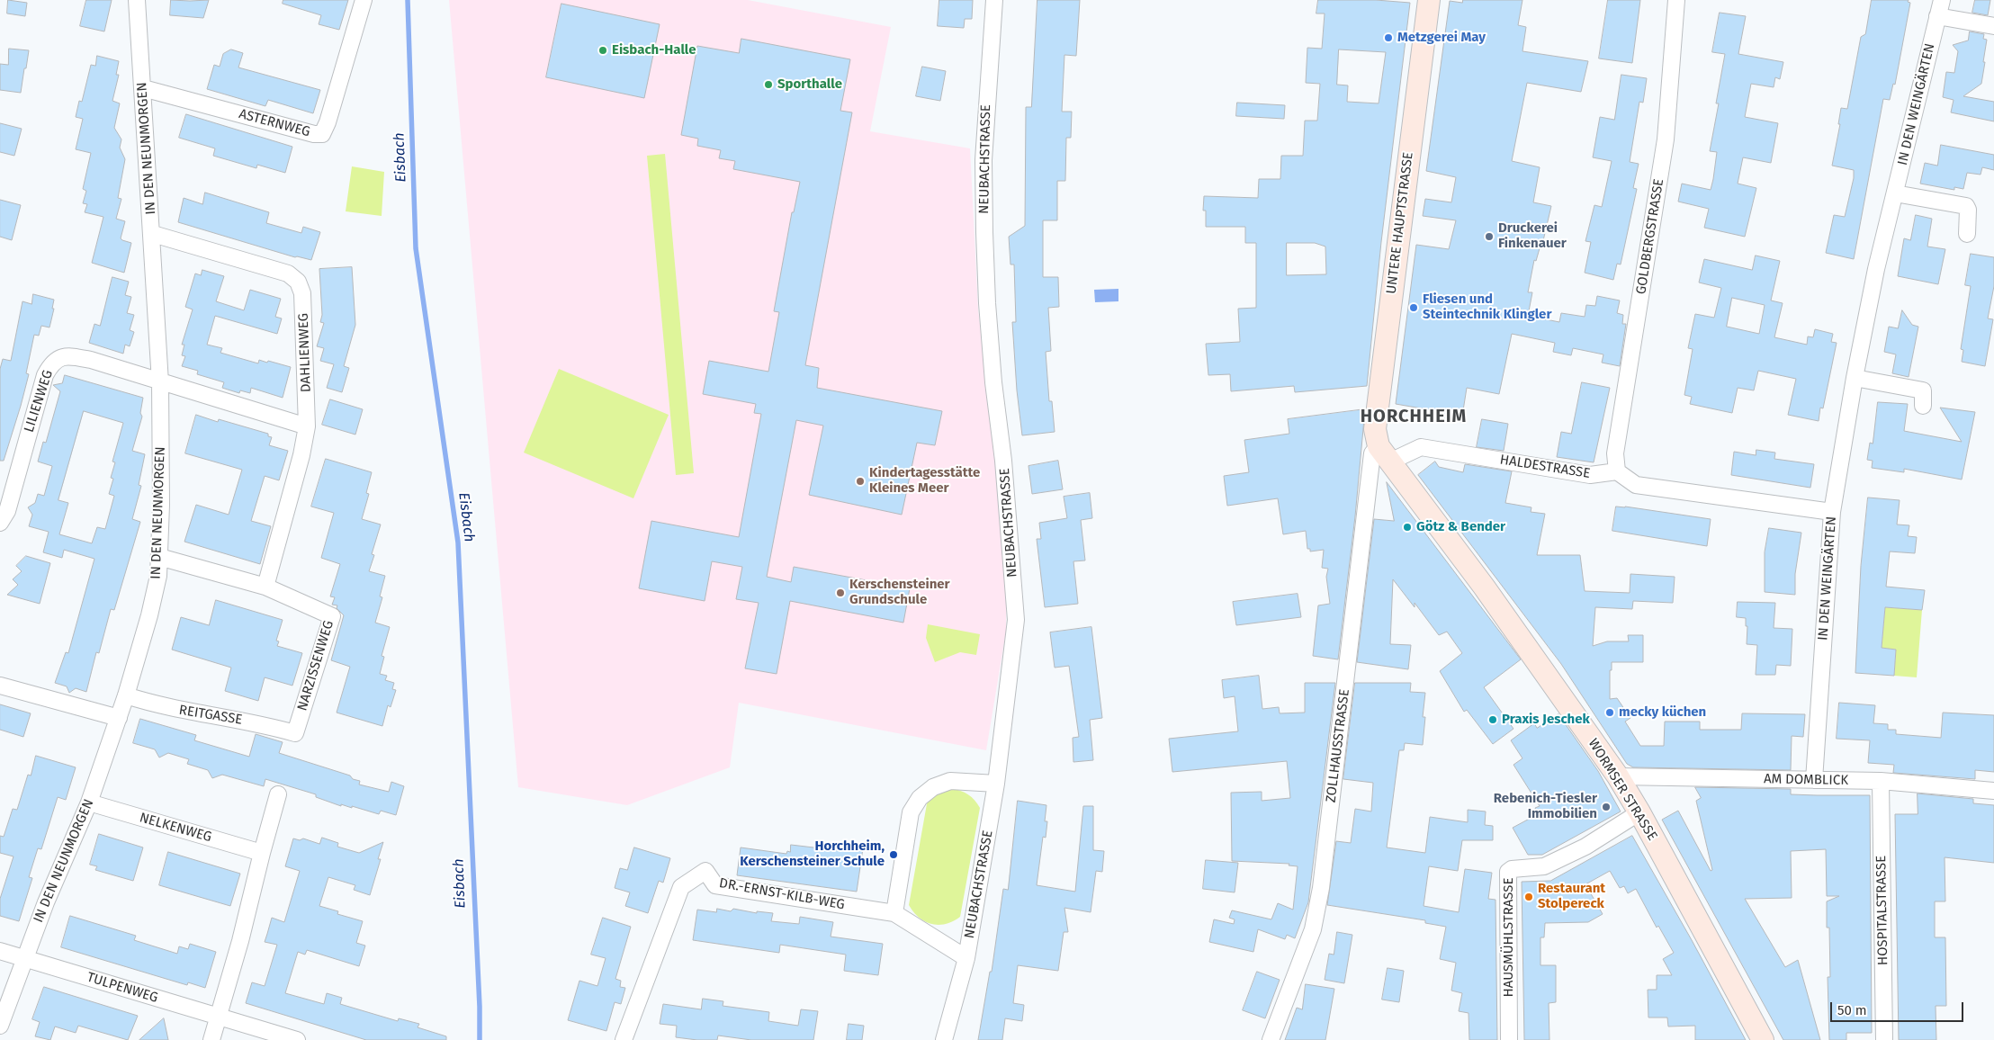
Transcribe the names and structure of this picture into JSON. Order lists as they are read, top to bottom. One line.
{"streets":{"main road":["UNTERE HAUPTSTRASSE","WORMSER STRASSE"],"street":["IN DEN WEINGÄRTEN","ASTERNWEG","IN DEN NEUNMORGEN","NEUBACHSTRASSE","GOLDBERGSTRASSE","DAHLIENWEG","LILIENWEG","HALDESTRASSE","NARZISSENWEG","REITGASSE","ZOLLHAUSSTRASSE","AM DOMBLICK","NELKENWEG","DR.-ERNST-KILB-WEG","HOSPITALSTRASSE","HAUSMÜHLSTRASSE","TULPENWEG"]},"crossings":[["IN DEN WEINGÄRTEN","AM DOMBLICK"],["ASTERNWEG","IN DEN NEUNMORGEN"],["IN DEN NEUNMORGEN","DAHLIENWEG"],["IN DEN NEUNMORGEN","LILIENWEG"],["IN DEN NEUNMORGEN","NARZISSENWEG"],["IN DEN NEUNMORGEN","REITGASSE"],["IN DEN NEUNMORGEN","NELKENWEG"],["IN DEN NEUNMORGEN","TULPENWEG"],["NEUBACHSTRASSE","DR.-ERNST-KILB-WEG"],["UNTERE HAUPTSTRASSE","HALDESTRASSE"],["UNTERE HAUPTSTRASSE","ZOLLHAUSSTRASSE"],["UNTERE HAUPTSTRASSE","WORMSER STRASSE"],["GOLDBERGSTRASSE","HALDESTRASSE"],["HALDESTRASSE","ZOLLHAUSSTRASSE"],["HALDESTRASSE","WORMSER STRASSE"],["NARZISSENWEG","REITGASSE"],["ZOLLHAUSSTRASSE","WORMSER STRASSE"],["AM DOMBLICK","WORMSER STRASSE"],["AM DOMBLICK","HOSPITALSTRASSE"],["WORMSER STRASSE","HAUSMÜHLSTRASSE"]],"districts":["HORCHHEIM"],"water":["Eisbach"],"places":["Metzgerei May","Eisbach-Halle","Sporthalle","Druckerei Finkenauer","Fliesen und Steintechnik Klingler","Kindertagesstätte Kleines Meer","Götz & Bender","Kerschensteiner Grundschule","mecky küchen","Praxis Jeschek","Rebenich-Tiesler Immobilien","Horchheim, Kerschensteiner Schule","Restaurant Stolpereck"],"scale_bar":"50 m"}
